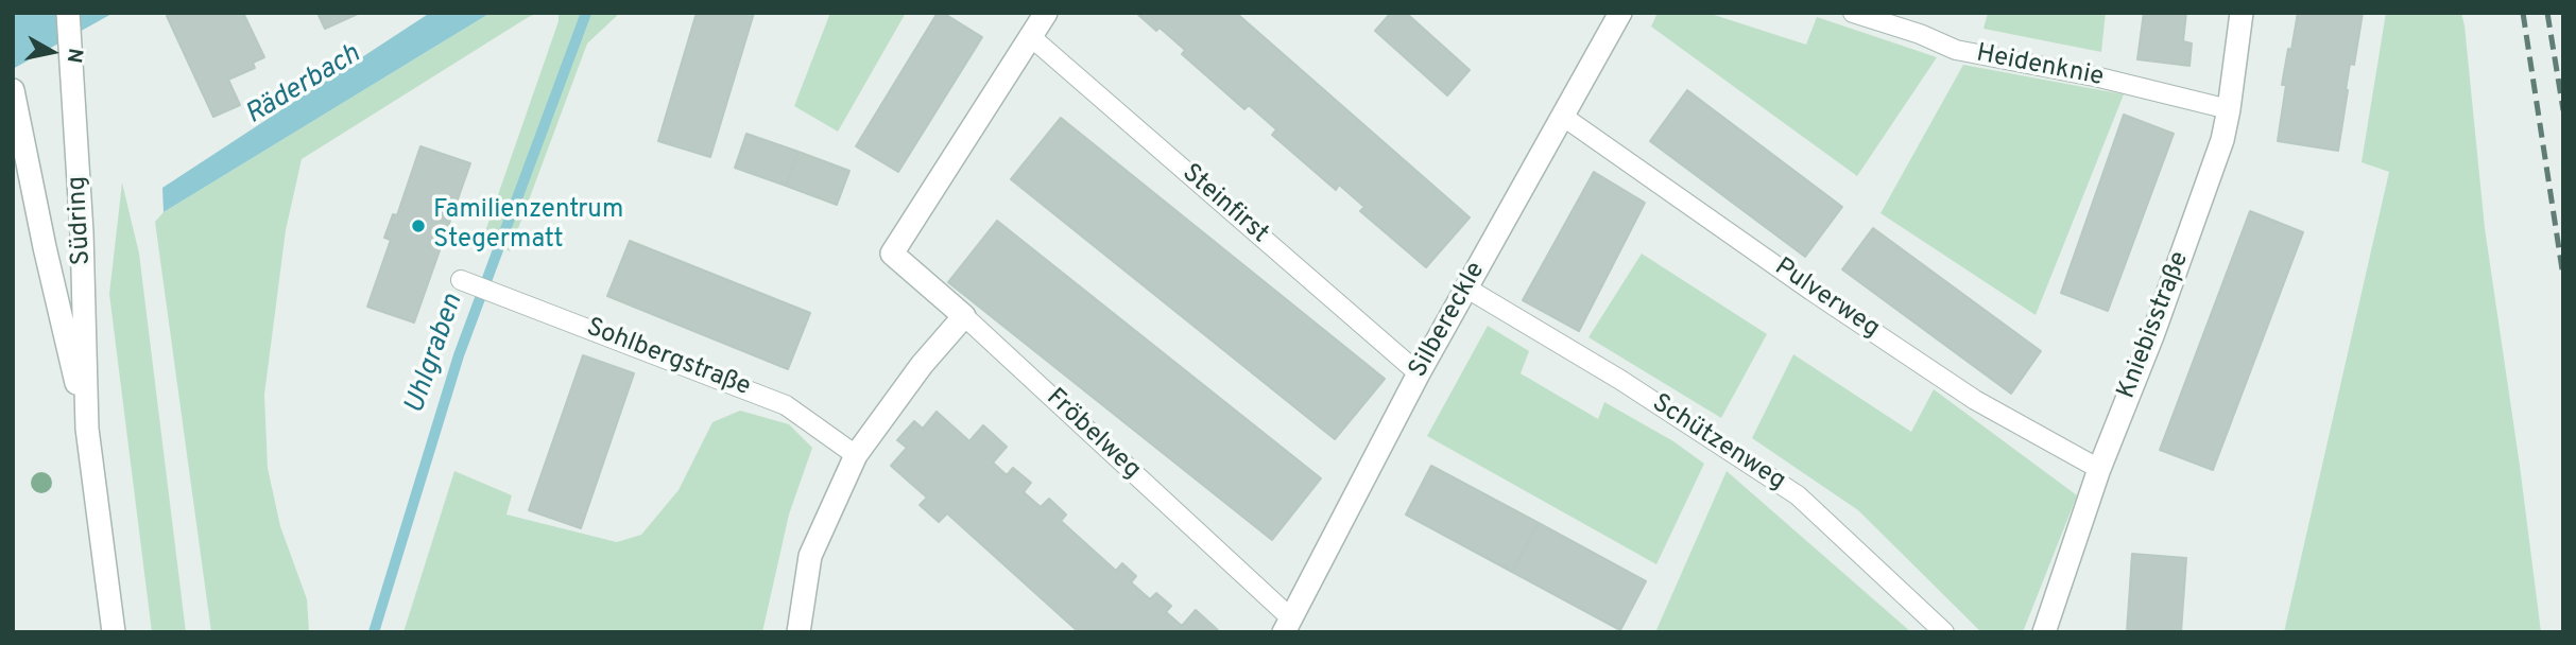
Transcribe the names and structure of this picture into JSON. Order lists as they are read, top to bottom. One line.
{"streets":{"street":["Südring","Silbereckle","Kniebisstraße","Fröbelweg"],"lane":["Heidenknie","Steinfirst","Pulverweg","Sohlbergstraße","Schützenweg"]},"crossings":[["Heidenknie","Kniebisstraße"],["Steinfirst","Silbereckle"],["Steinfirst","Fröbelweg"],["Pulverweg","Silbereckle"],["Pulverweg","Kniebisstraße"],["Silbereckle","Fröbelweg"],["Silbereckle","Schützenweg"]],"water":["Räderbach","Uhlgraben"],"places":["Familienzentrum Stegermatt"],"north":"right"}
